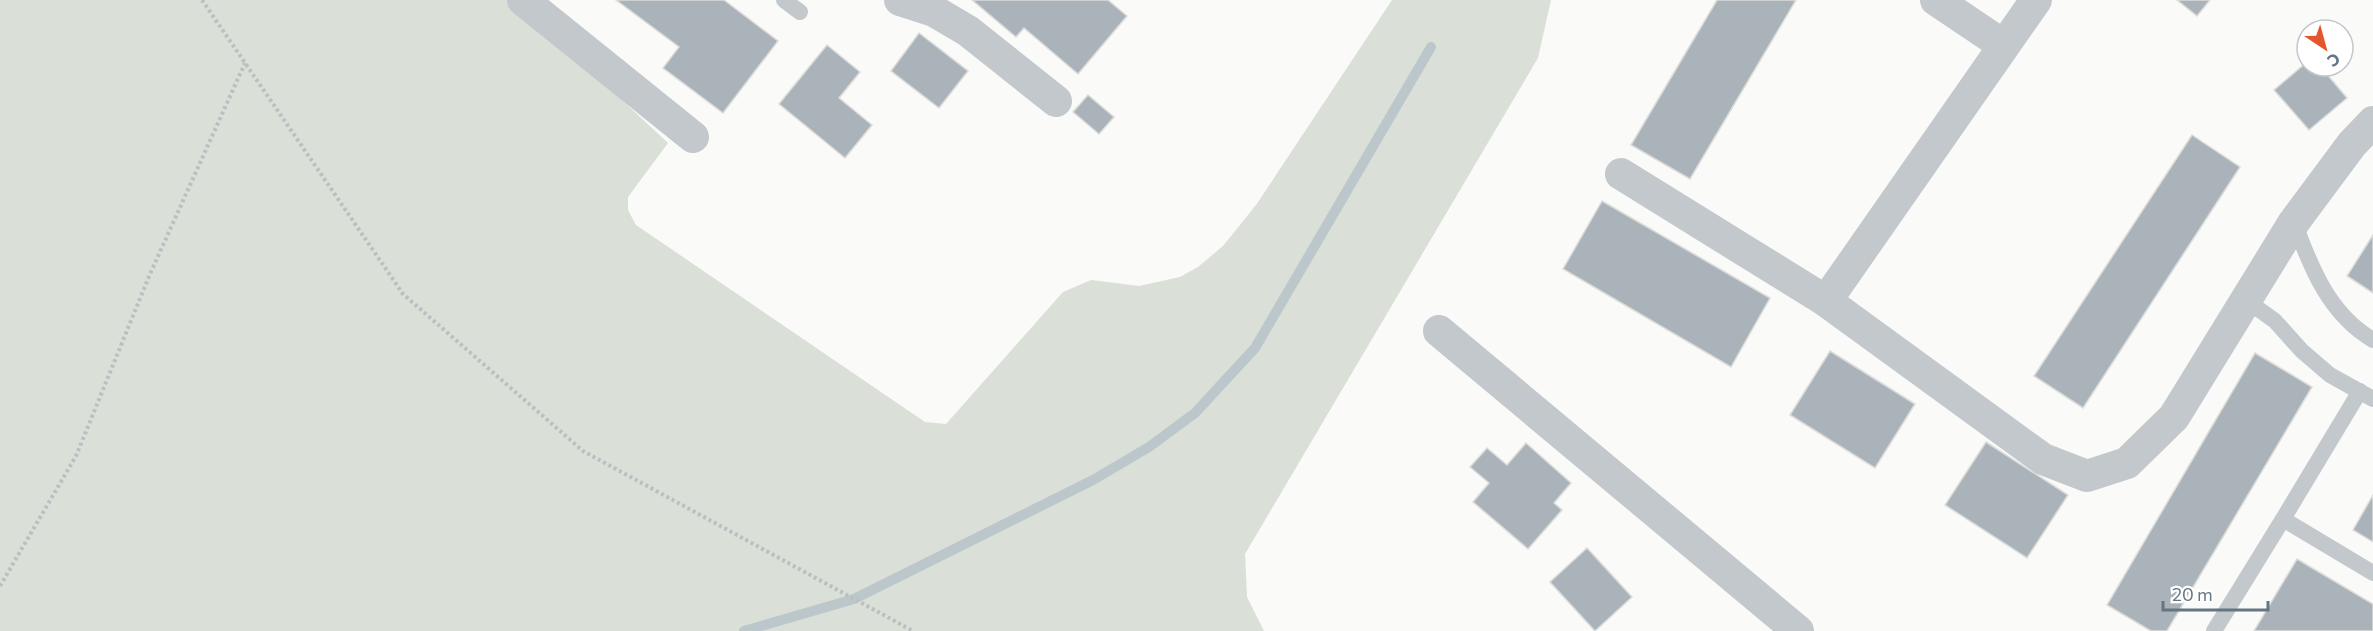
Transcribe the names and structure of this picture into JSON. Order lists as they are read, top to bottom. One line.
{"scale_bar":"20 m","north":"bottom right"}
